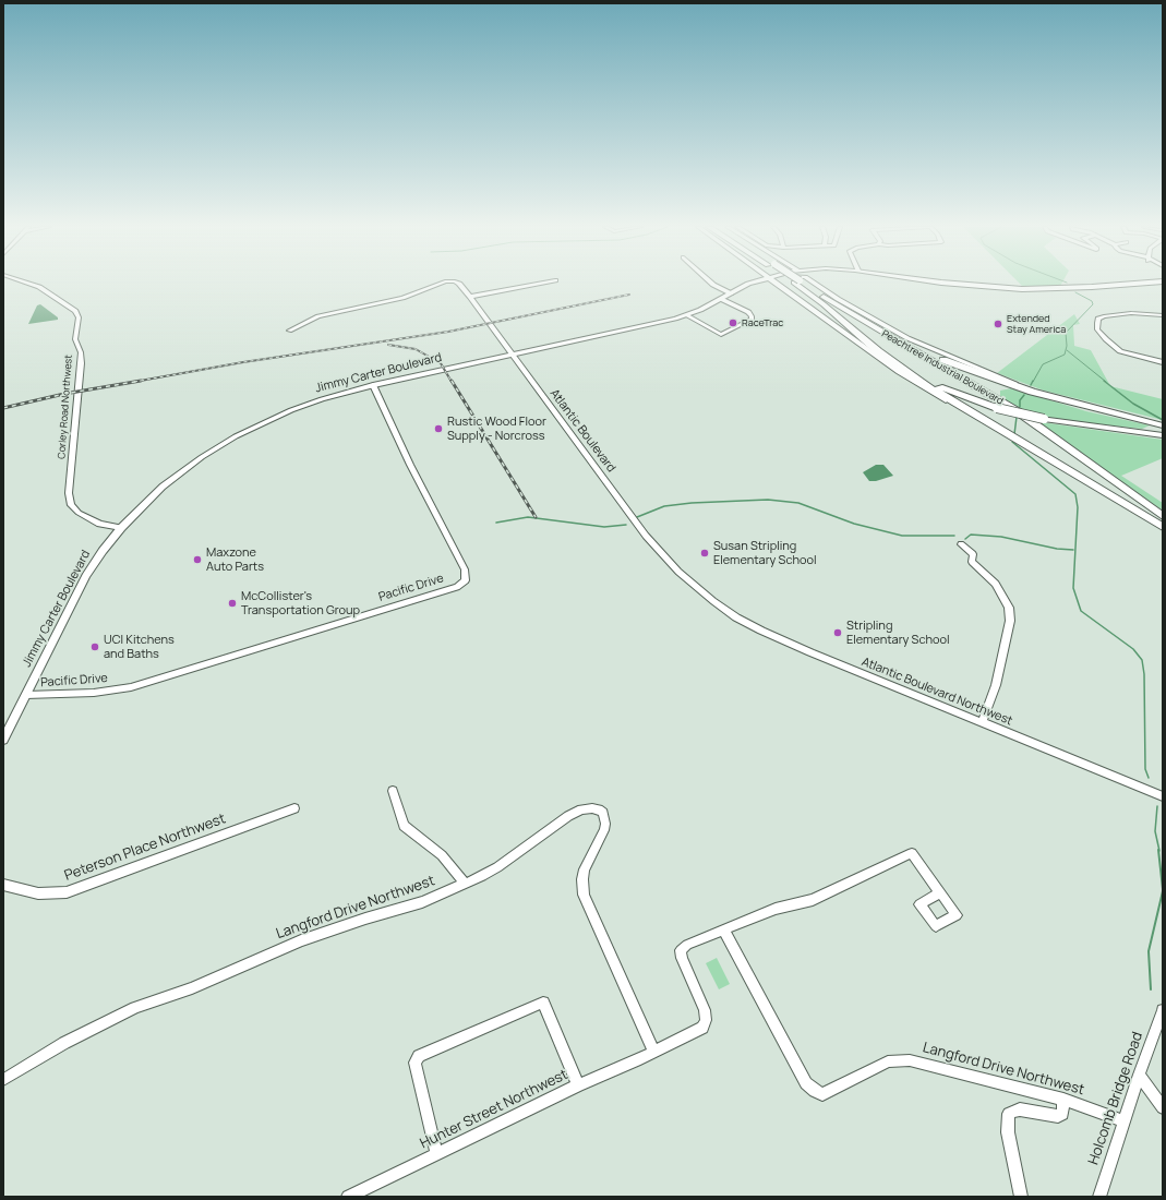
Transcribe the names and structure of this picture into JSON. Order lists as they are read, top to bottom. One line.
{"streets":{"highway":["Peachtree Industrial Boulevard"],"main road":["Jimmy Carter Boulevard"],"street":["Corley Road Northwest","Atlantic Boulevard","Pacific Drive","Atlantic Boulevard Northwest","Peterson Place Northwest","Langford Drive Northwest","Holcomb Bridge Road","Hunter Street Northwest"]},"crossings":[["Jimmy Carter Boulevard","Corley Road Northwest"],["Jimmy Carter Boulevard","Atlantic Boulevard"],["Jimmy Carter Boulevard","Pacific Drive"],["Atlantic Boulevard","Atlantic Boulevard Northwest"],["Langford Drive Northwest","Holcomb Bridge Road"],["Langford Drive Northwest","Hunter Street Northwest"]],"places":["RaceTrac","Extended Stay America","Rustic Wood Floor Supply - Norcross","Susan Stripling Elementary School","Maxzone Auto Parts","McCollister's Transportation Group","Stripling Elementary School","UCI Kitchens and Baths"]}
